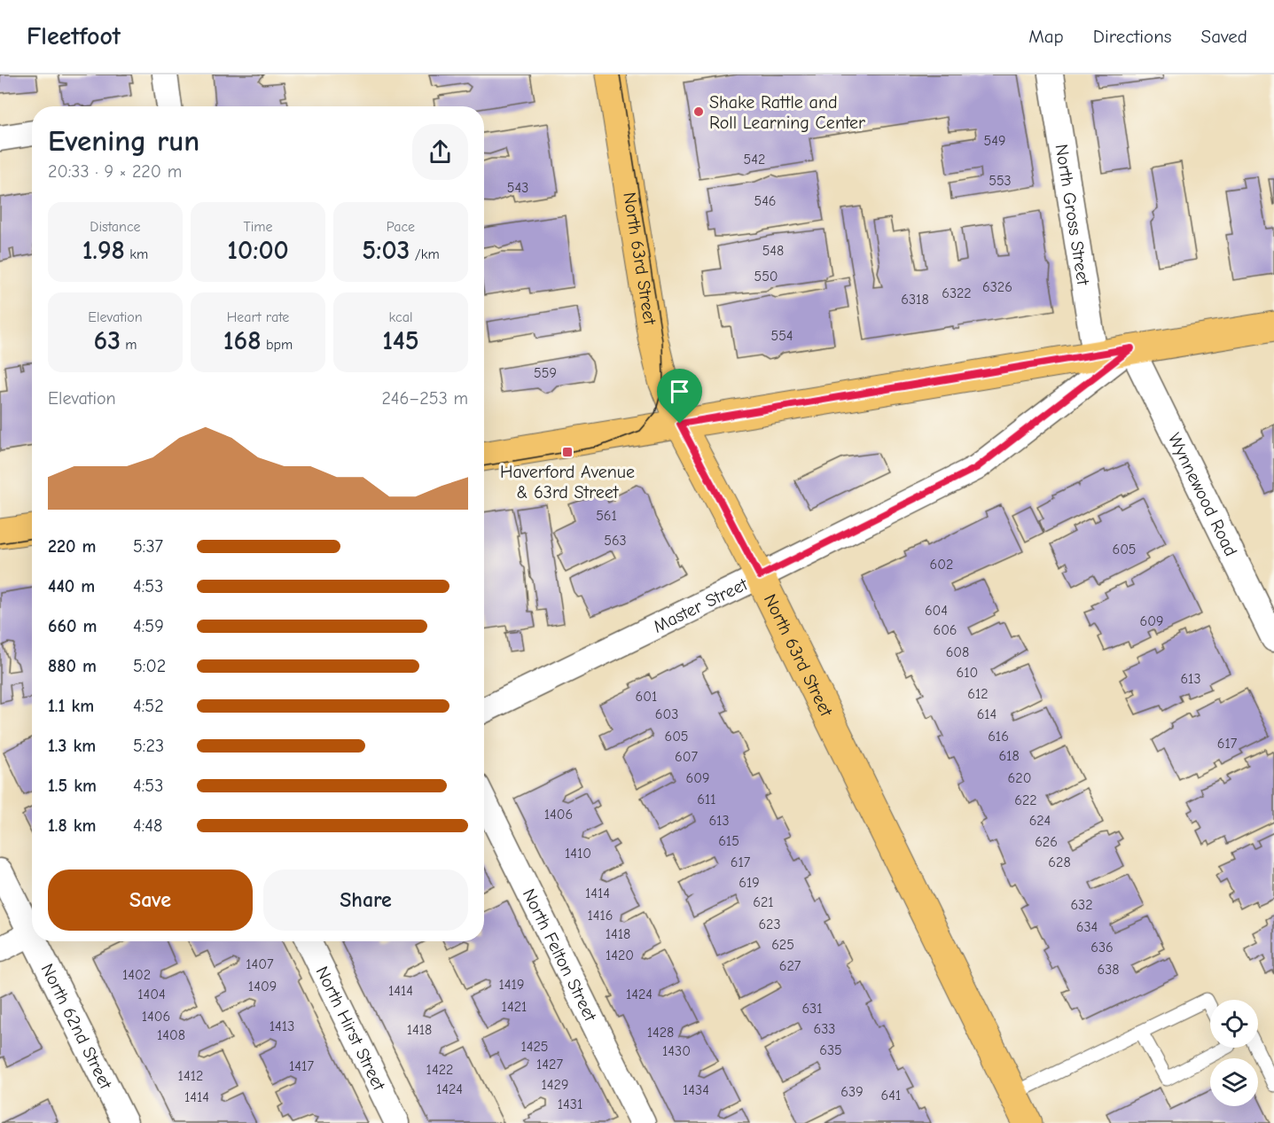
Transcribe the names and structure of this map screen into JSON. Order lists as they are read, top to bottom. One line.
{"streets":{"main road":["North 63rd Street"],"street":["North Gross Street","Wynnewood Road","Master Street","North Felton Street","North 62nd Street","North Hirst Street"]},"crossings":[["North 63rd Street","Master Street"],["Wynnewood Road","Master Street"]],"places":{"other":["Shake Rattle and Roll Learning Center"],"transit":["Haverford Avenue & 63rd Street"]},"house_numbers":["549","542","553","543","546","548","550","6326","6322","6318","554","559","561","563","605","602","604","609","606","608","610","613","612","601","603","614","605","616","617","618","607","609","620","611","622","1406","613","624","615","626","1410","617","628","619","1414","621","632","1416","623","634","1418","625","636","1420","1407","627","638","1402","1419","1409","1414","1404","1424","1421","631","1406","1413","633","1418","1428","1408","1425","635","1430","1427","1417","1422","1412","1429","1424","1434","639","641","1414","1431"],"page":{"header":"Fleetfoot","nav":["Map","Directions","Saved"],"heading":["Evening run","20:33 · 9 × 220 m"],"stats":[["Distance","1.98 km"],["Time","10:00"],["Pace","5:03 /km"],["Elevation","63 m"],["Heart rate","168 bpm"],["kcal","145"]],"chart":["Elevation","246–253 m"],"list":[{"name":"220 m","note":"5:37"},{"name":"440 m","note":"4:53"},{"name":"660 m","note":"4:59"},{"name":"880 m","note":"5:02"},{"name":"1.1 km","note":"4:52"},{"name":"1.3 km","note":"5:23"},{"name":"1.5 km","note":"4:53"},{"name":"1.8 km","note":"4:48"}],"buttons":["Save","Share"]}}
